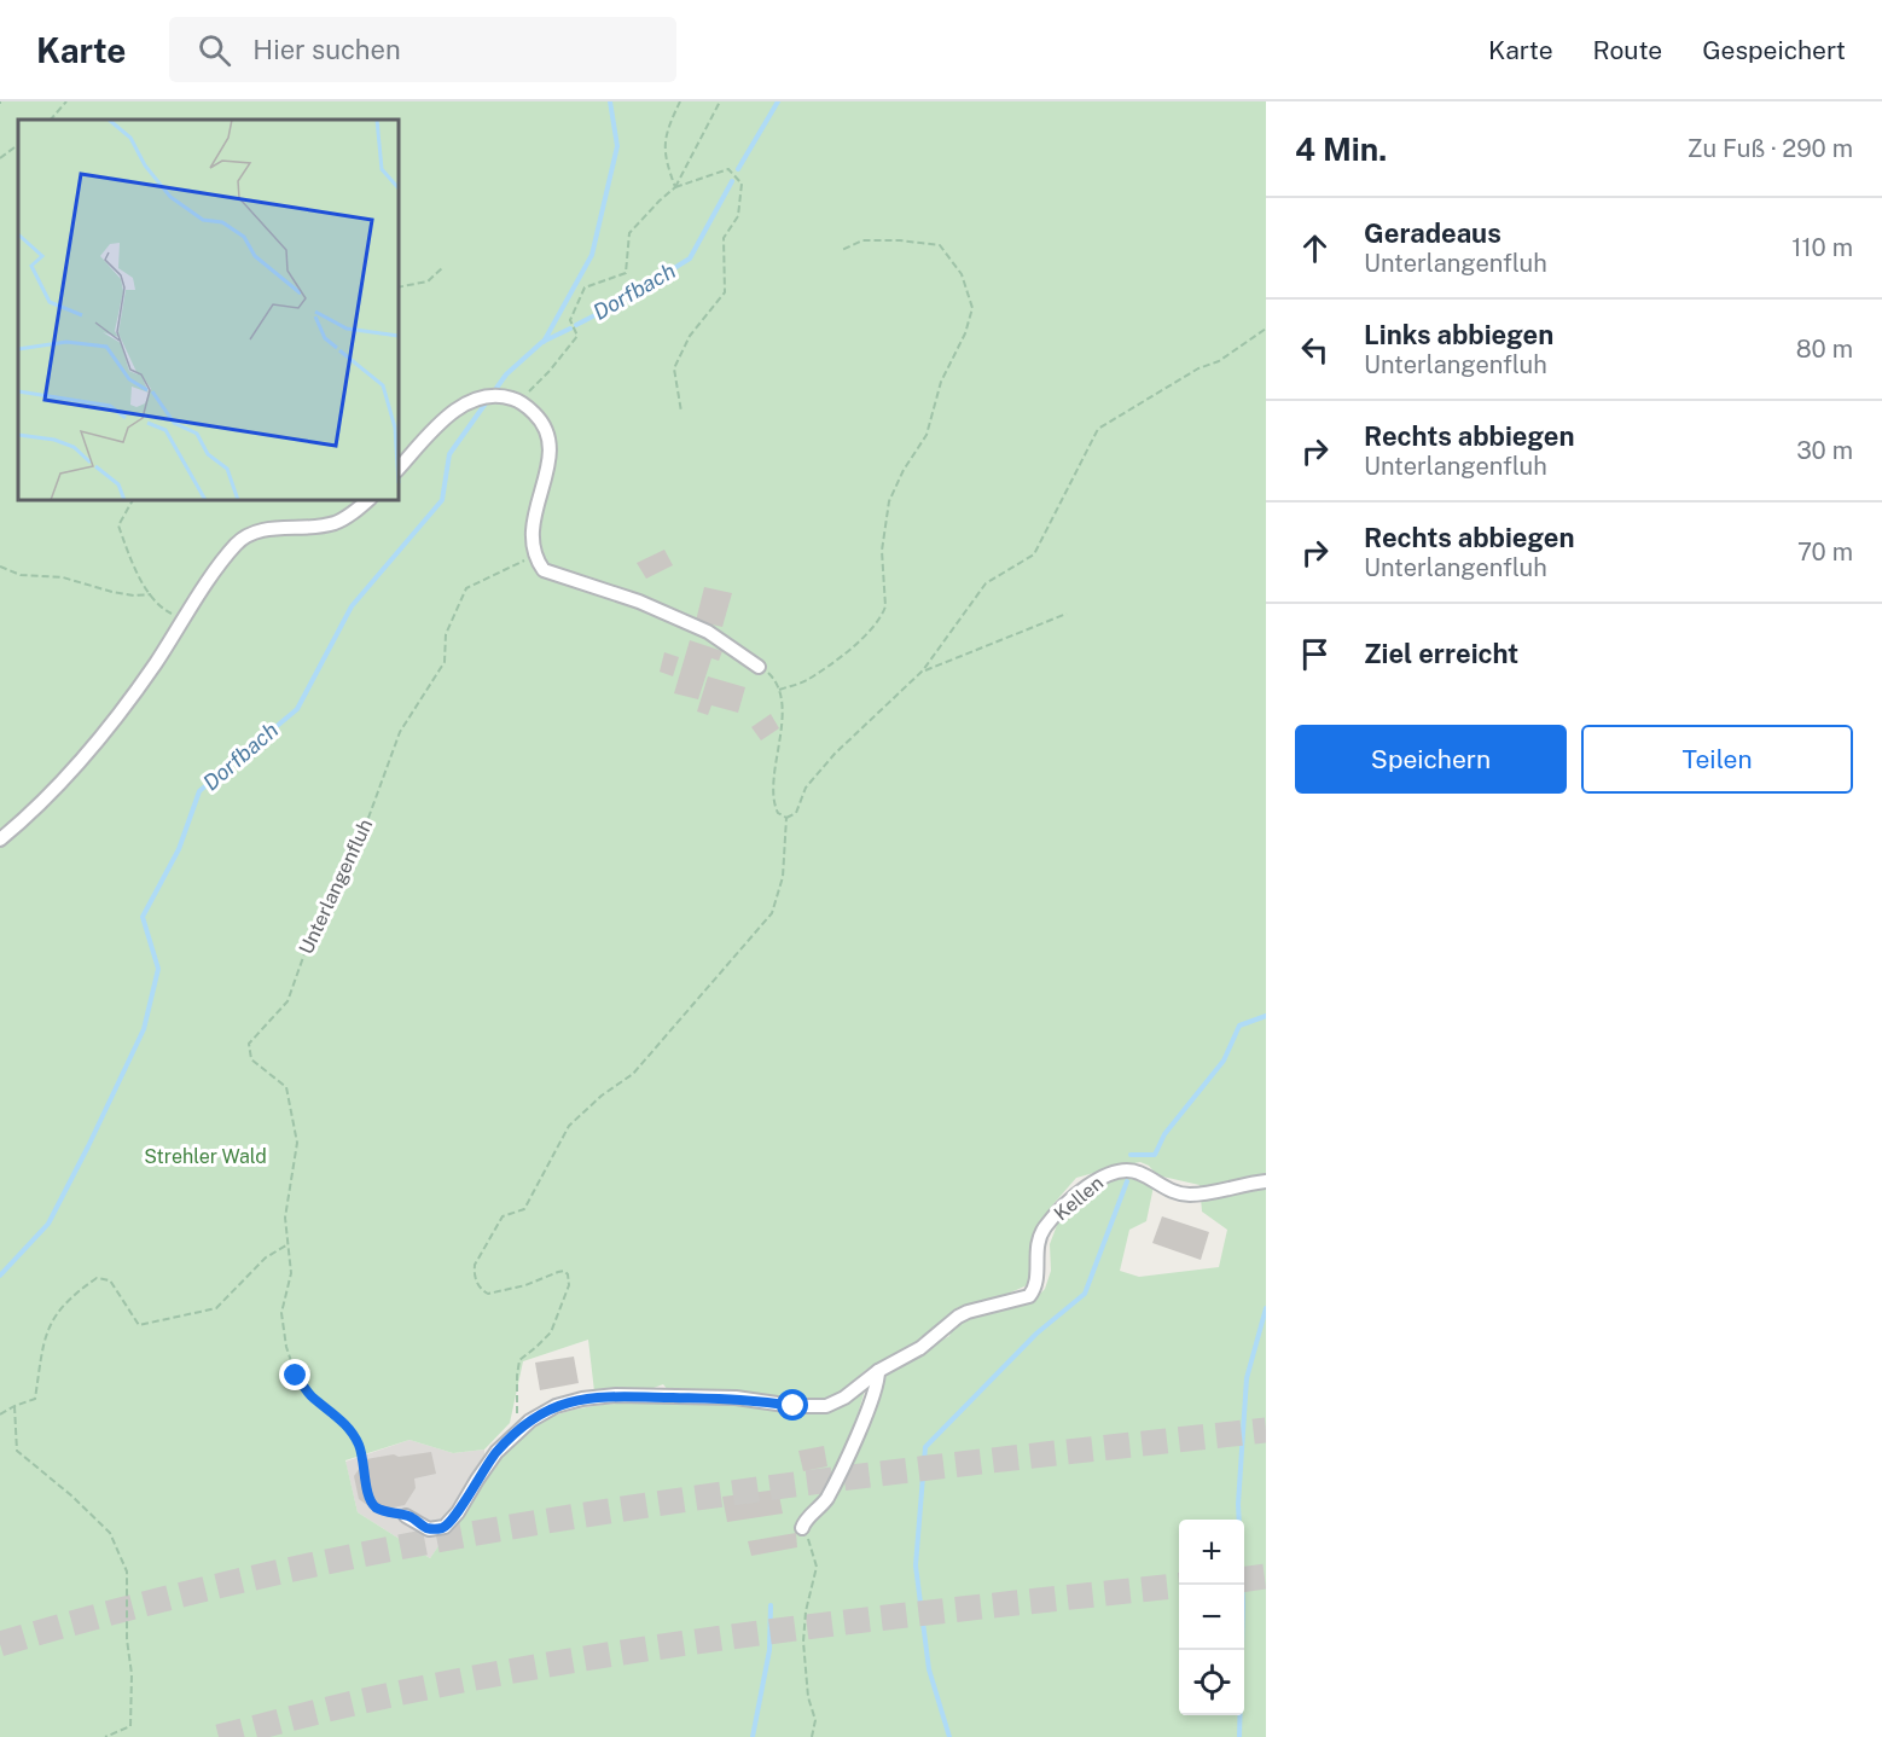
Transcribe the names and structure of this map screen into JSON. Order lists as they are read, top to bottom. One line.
{"streets":{"street":["Kellen"],"path":["Unterlangenfluh"]},"water":["Dorfbach"],"parks":["Strehler Wald"],"page":{"header":"Karte","search":"Hier suchen","nav":["Karte","Route","Gespeichert"],"heading":["4 Min.","Zu Fuß · 290 m"],"list":[["Geradeaus","Unterlangenfluh","110 m"],["Links abbiegen","Unterlangenfluh","80 m"],["Rechts abbiegen","Unterlangenfluh","30 m"],["Rechts abbiegen","Unterlangenfluh","70 m"],"Ziel erreicht"],"buttons":["Speichern","Teilen"],"map_buttons":["+","−"]}}
